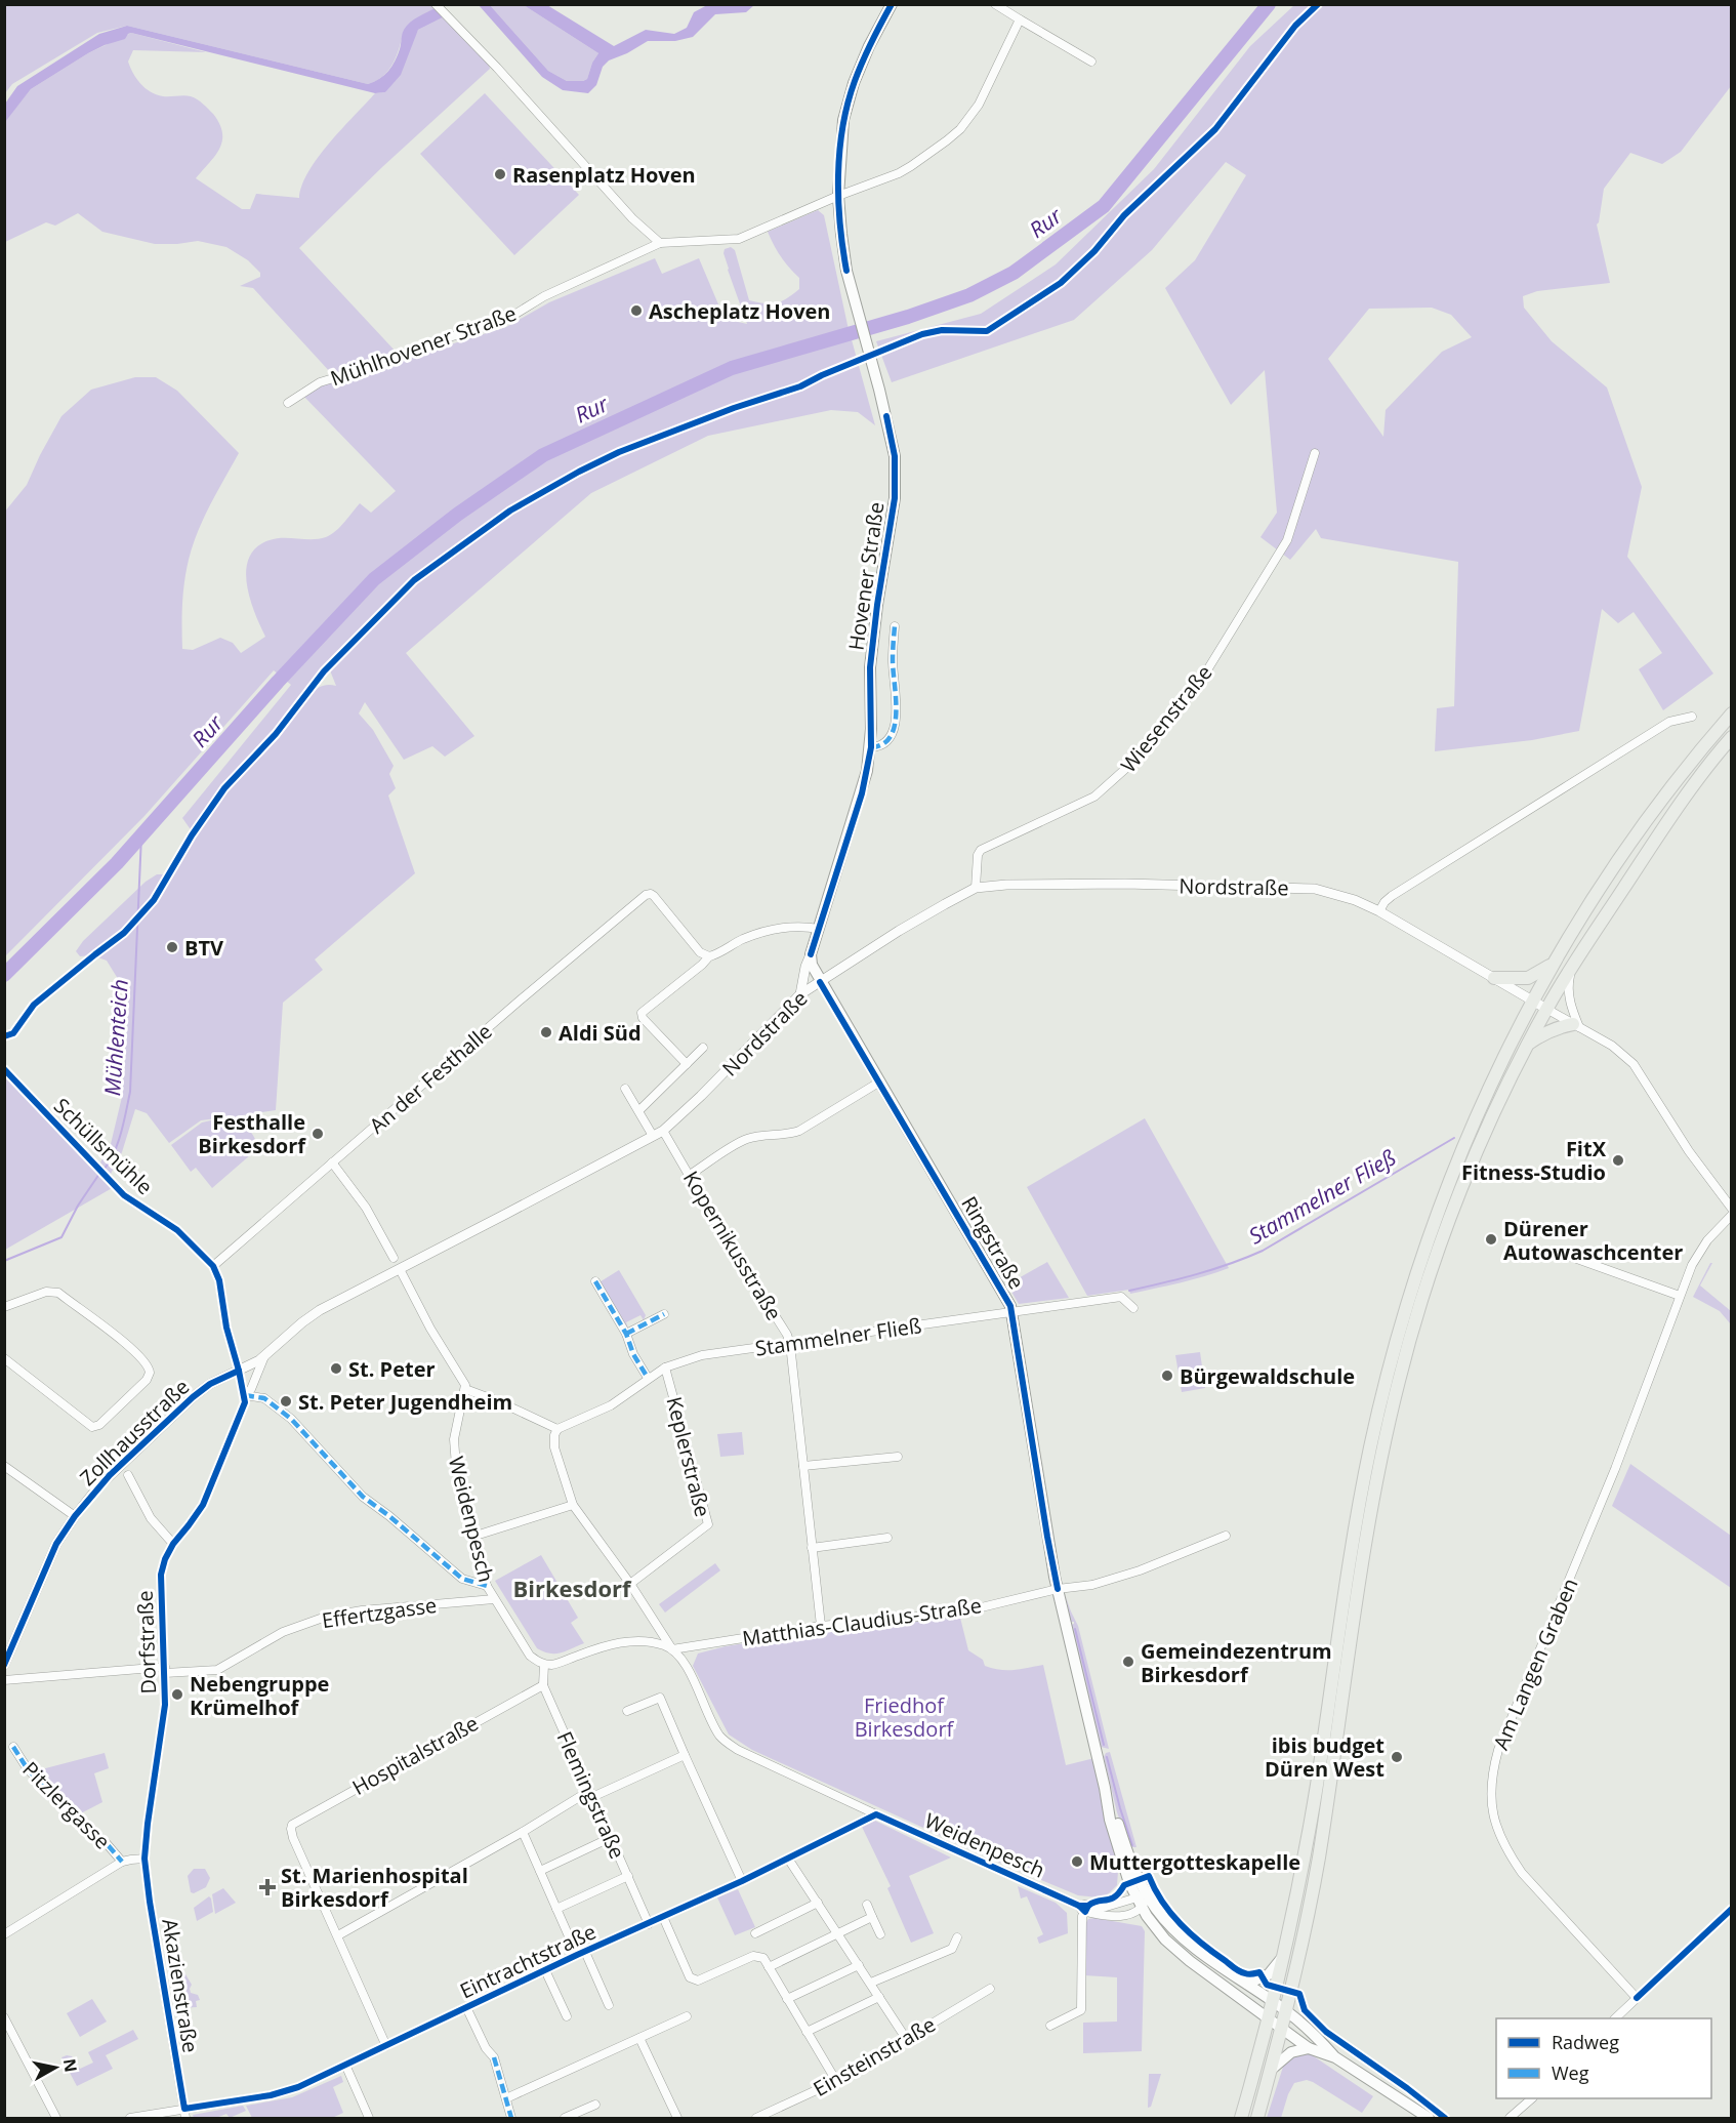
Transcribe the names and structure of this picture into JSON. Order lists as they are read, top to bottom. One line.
{"streets":{"main road":["Hovener Straße","Ringstraße"],"street":["Mühlhovener Straße","Wiesenstraße","Nordstraße","An der Festhalle","Schüllsmühle","Kopernikusstraße","Stammelner Fließ","Zollhausstraße","Keplerstraße","Weidenpesch","Effertzgasse","Matthias-Claudius-Straße","Dorfstraße","Am Langen Graben","Hospitalstraße","Flemingstraße","Pitzlergasse","Eintrachtstraße","Akazienstraße","Einsteinstraße"]},"crossings":[["Mühlhovener Straße","Hovener Straße"],["Wiesenstraße","Nordstraße"],["Nordstraße","Schüllsmühle"],["Nordstraße","Ringstraße"],["Nordstraße","Kopernikusstraße"],["Nordstraße","Zollhausstraße"],["Nordstraße","Dorfstraße"],["An der Festhalle","Schüllsmühle"],["Schüllsmühle","Zollhausstraße"],["Ringstraße","Stammelner Fließ"],["Ringstraße","Weidenpesch"],["Ringstraße","Matthias-Claudius-Straße"],["Kopernikusstraße","Stammelner Fließ"],["Kopernikusstraße","Matthias-Claudius-Straße"],["Stammelner Fließ","Keplerstraße"],["Stammelner Fließ","Weidenpesch"],["Keplerstraße","Weidenpesch"],["Weidenpesch","Effertzgasse"],["Weidenpesch","Matthias-Claudius-Straße"],["Weidenpesch","Flemingstraße"],["Weidenpesch","Eintrachtstraße"],["Effertzgasse","Dorfstraße"],["Dorfstraße","Akazienstraße"],["Hospitalstraße","Flemingstraße"],["Flemingstraße","Eintrachtstraße"],["Eintrachtstraße","Akazienstraße"]],"districts":["Birkesdorf"],"water":["Rur","Mühlenteich","Stammelner Fließ"],"parks":["Friedhof Birkesdorf"],"places":{"other":["Rasenplatz Hoven","Ascheplatz Hoven","BTV","Aldi Süd","Festhalle Birkesdorf","FitX Fitness-Studio","Dürener Autowaschcenter","St. Peter","Bürgewaldschule","St. Peter Jugendheim","Gemeindezentrum Birkesdorf","Nebengruppe Krümelhof","ibis budget Düren West","Muttergotteskapelle"],"health":["St. Marienhospital Birkesdorf"]},"legend":["Radweg","Weg"],"north":"right"}
